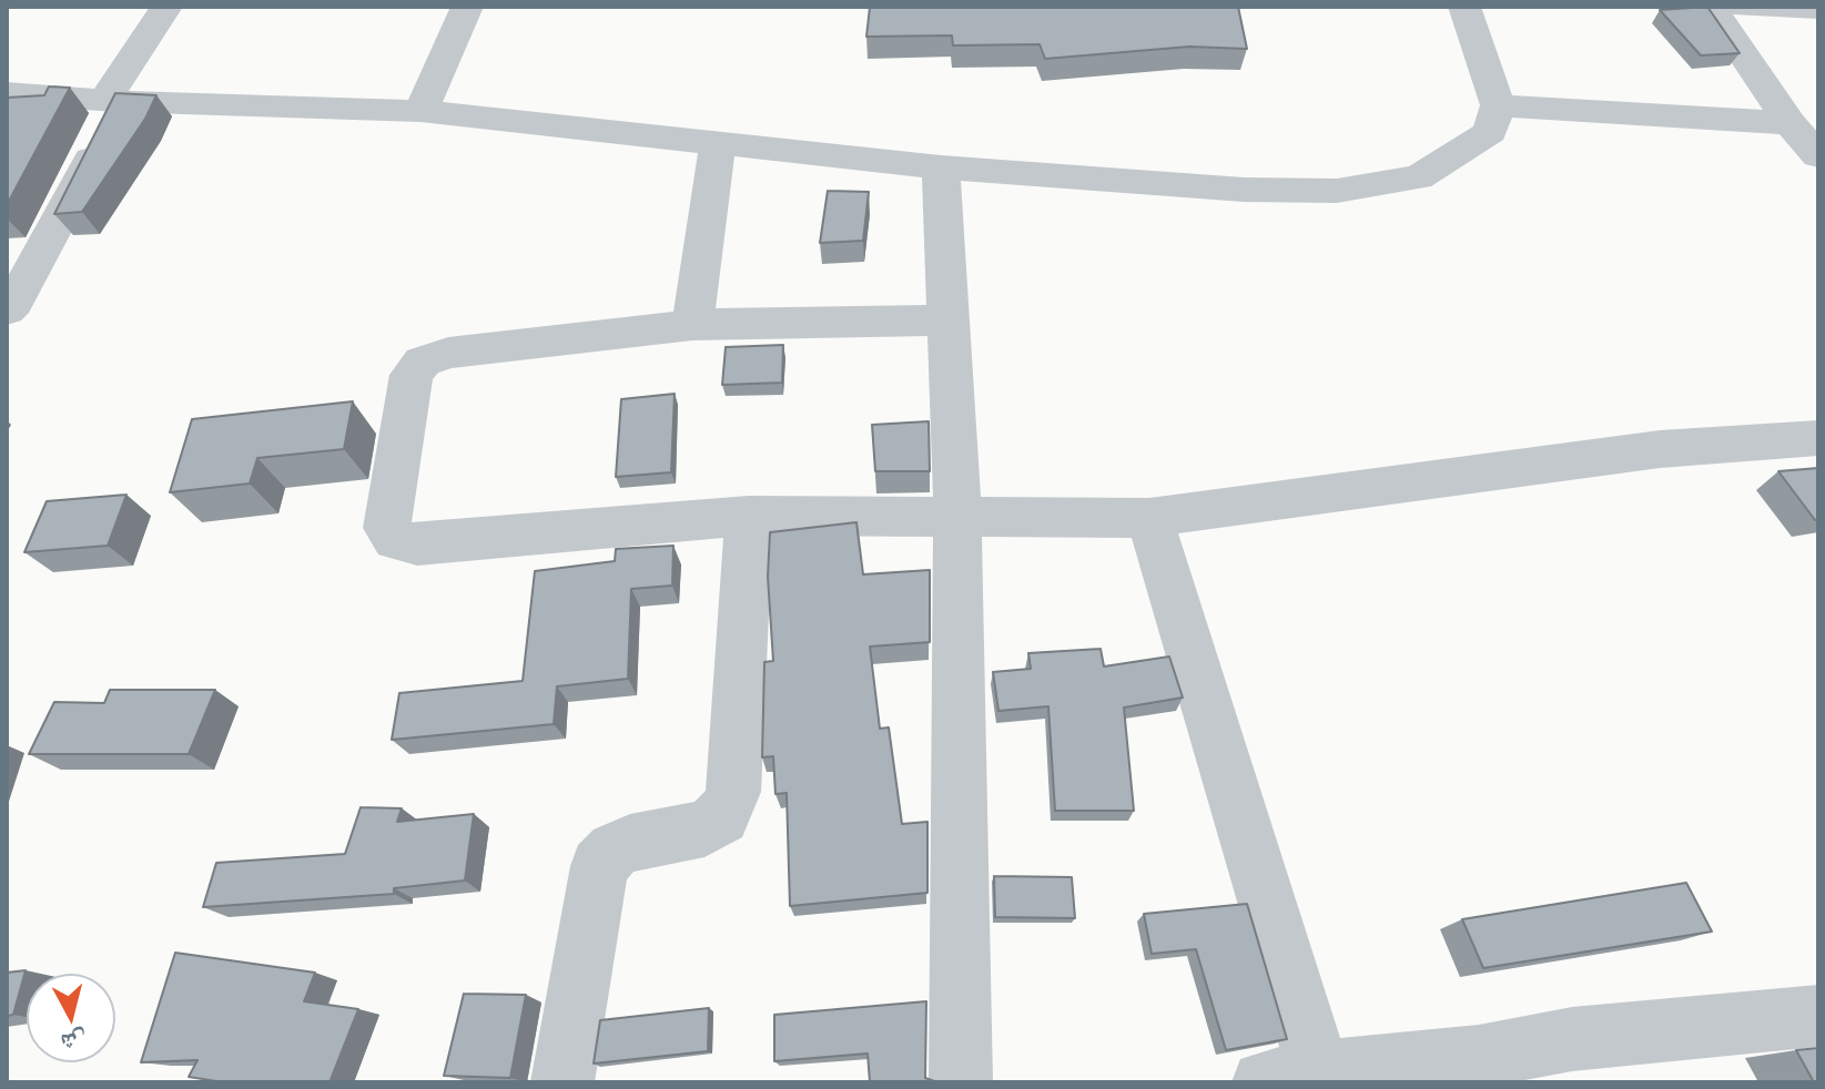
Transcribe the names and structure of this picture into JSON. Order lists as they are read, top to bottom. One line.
{"north":"bottom"}
